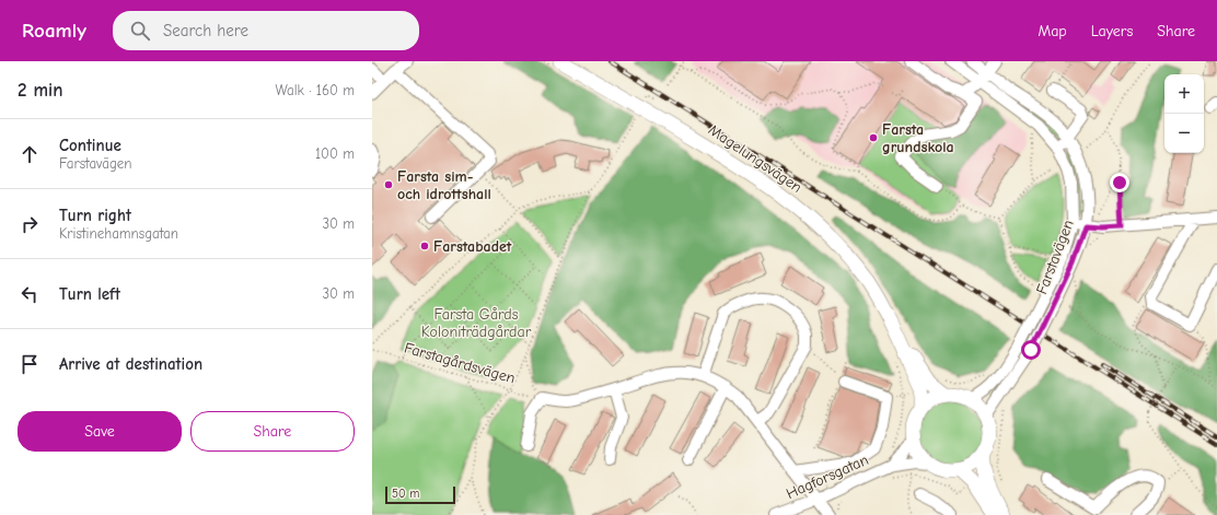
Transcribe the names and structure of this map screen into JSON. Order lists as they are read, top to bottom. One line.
{"streets":{"main road":["Magelungsvägen"],"street":["Farstavägen","Hagforsgatan"],"path":["Farstagårdsvägen"]},"crossings":[["Magelungsvägen","Farstavägen"],["Magelungsvägen","Hagforsgatan"],["Farstavägen","Hagforsgatan"]],"parks":["Farsta Gårds Koloniträdgårdar"],"places":["Farsta grundskola","Farsta sim- och idrottshall","Farstabadet"],"scale_bar":"50 m","page":{"header":"Roamly","search":"Search here","nav":["Map","Layers","Share"],"heading":["2 min","Walk · 160 m"],"map_buttons":["+","−"],"list":[["Continue","Farstavägen","100 m"],["Turn right","Kristinehamnsgatan","30 m"],["Turn left","30 m"],"Arrive at destination"],"buttons":["Save","Share"],"scale":"50 m"}}
